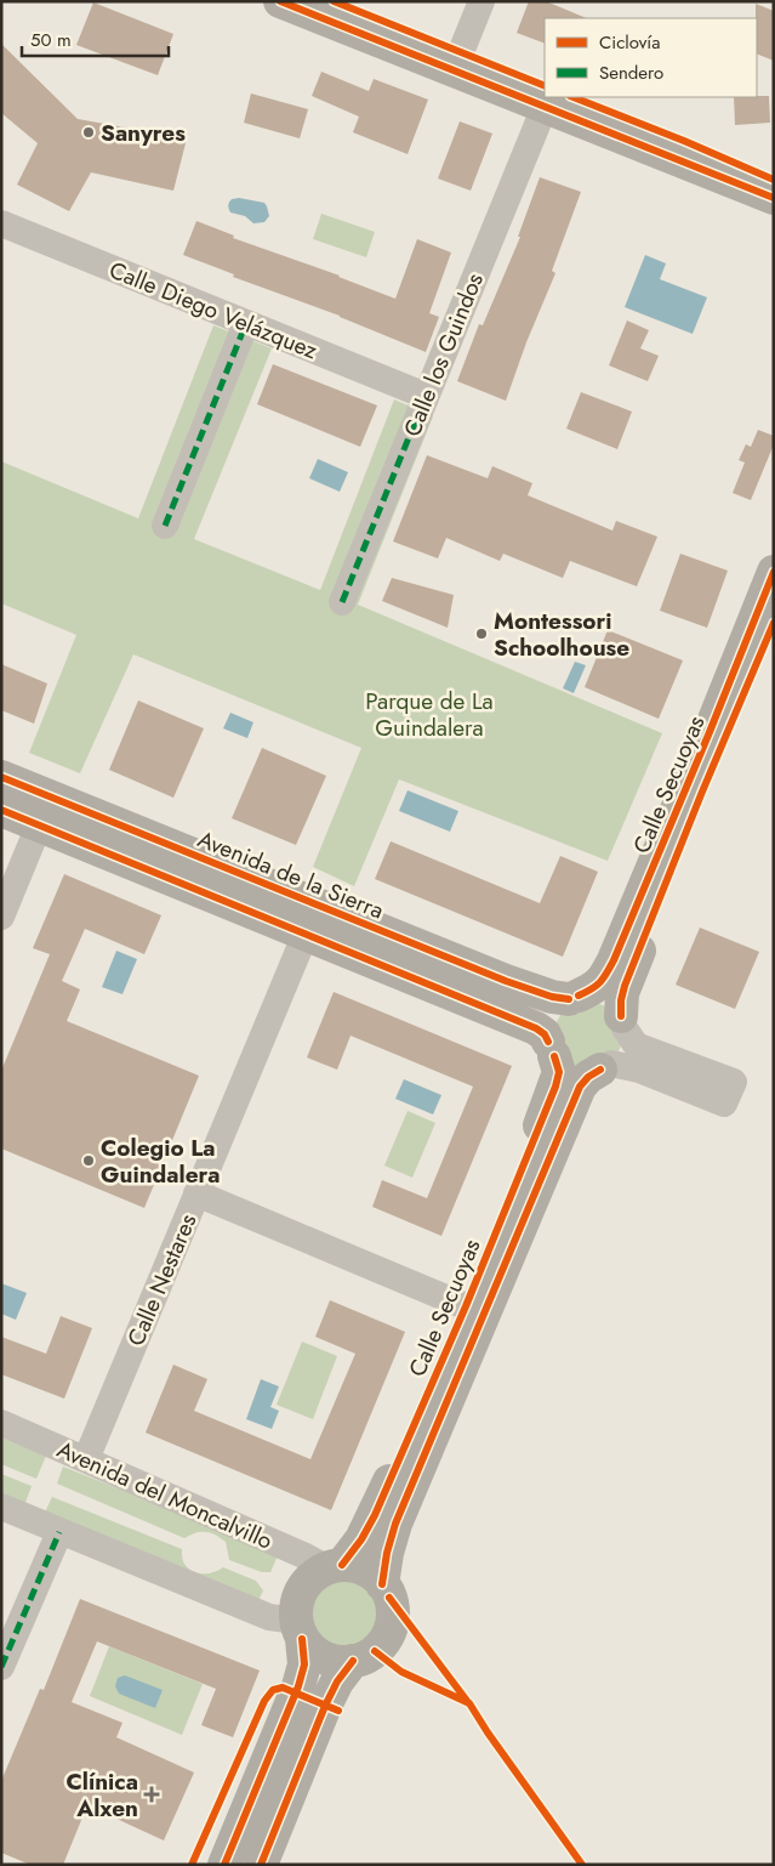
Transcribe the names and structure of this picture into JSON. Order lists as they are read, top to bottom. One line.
{"streets":{"main road":["Calle Secuoyas","Avenida de la Sierra"],"street":["Calle Diego Velázquez","Calle los Guindos","Calle Nestares","Avenida del Moncalvillo"]},"crossings":[["Calle Diego Velázquez","Calle los Guindos"],["Calle Secuoyas","Avenida de la Sierra"],["Calle Secuoyas","Avenida del Moncalvillo"],["Calle Nestares","Avenida del Moncalvillo"]],"parks":["Parque de La Guindalera"],"places":{"other":["Sanyres","Montessori Schoolhouse","Colegio La Guindalera"],"health":["Clínica Alxen"]},"legend":["Ciclovía","Sendero"],"scale_bar":"50 m"}
